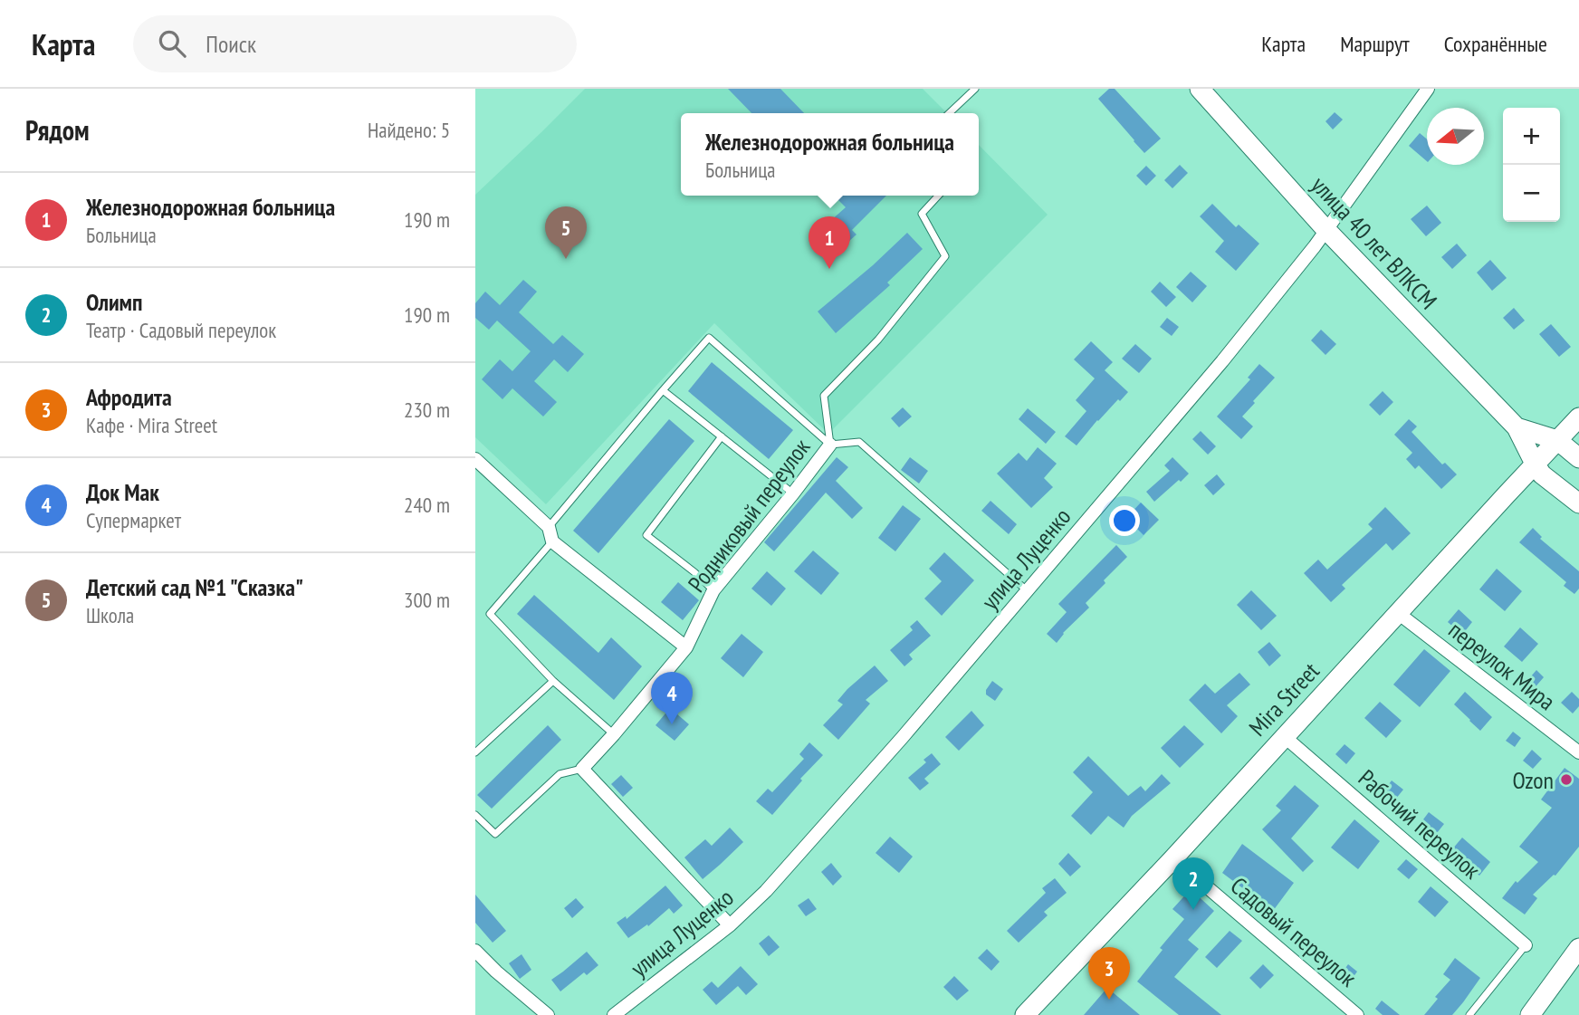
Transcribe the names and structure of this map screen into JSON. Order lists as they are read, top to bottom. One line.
{"streets":{"main road":["улица 40 лет ВЛКСМ","Mira Street"],"street":["Родниковый переулок","улица Луценко","переулок Мира","Рабочий переулок","Садовый переулок"]},"crossings":[["улица 40 лет ВЛКСМ","улица Луценко"],["улица 40 лет ВЛКСМ","Mira Street"],["переулок Мира","Mira Street"],["Mira Street","Рабочий переулок"],["Mira Street","Садовый переулок"]],"places":["Ozon"],"north":"left","page":{"header":"Карта","search":"Поиск","nav":["Карта","Маршрут","Сохранённые"],"heading":["Рядом","Найдено: 5"],"map_buttons":["+","−"],"popup":["Железнодорожная больница","Больница"],"list":[{"mark":"1","name":"Железнодорожная больница","note":"Больница","value":"190 m"},{"mark":"2","name":"Олимп","note":"Театр · Садовый переулок","value":"190 m"},{"mark":"3","name":"Афродита","note":"Кафе · Mira Street","value":"230 m"},{"mark":"4","name":"Док Мак","note":"Супермаркет","value":"240 m"},{"mark":"5","name":"Детский сад №1 \"Сказка\"","note":"Школа","value":"300 m"}],"pins":["5","1","4","2","3"]}}
